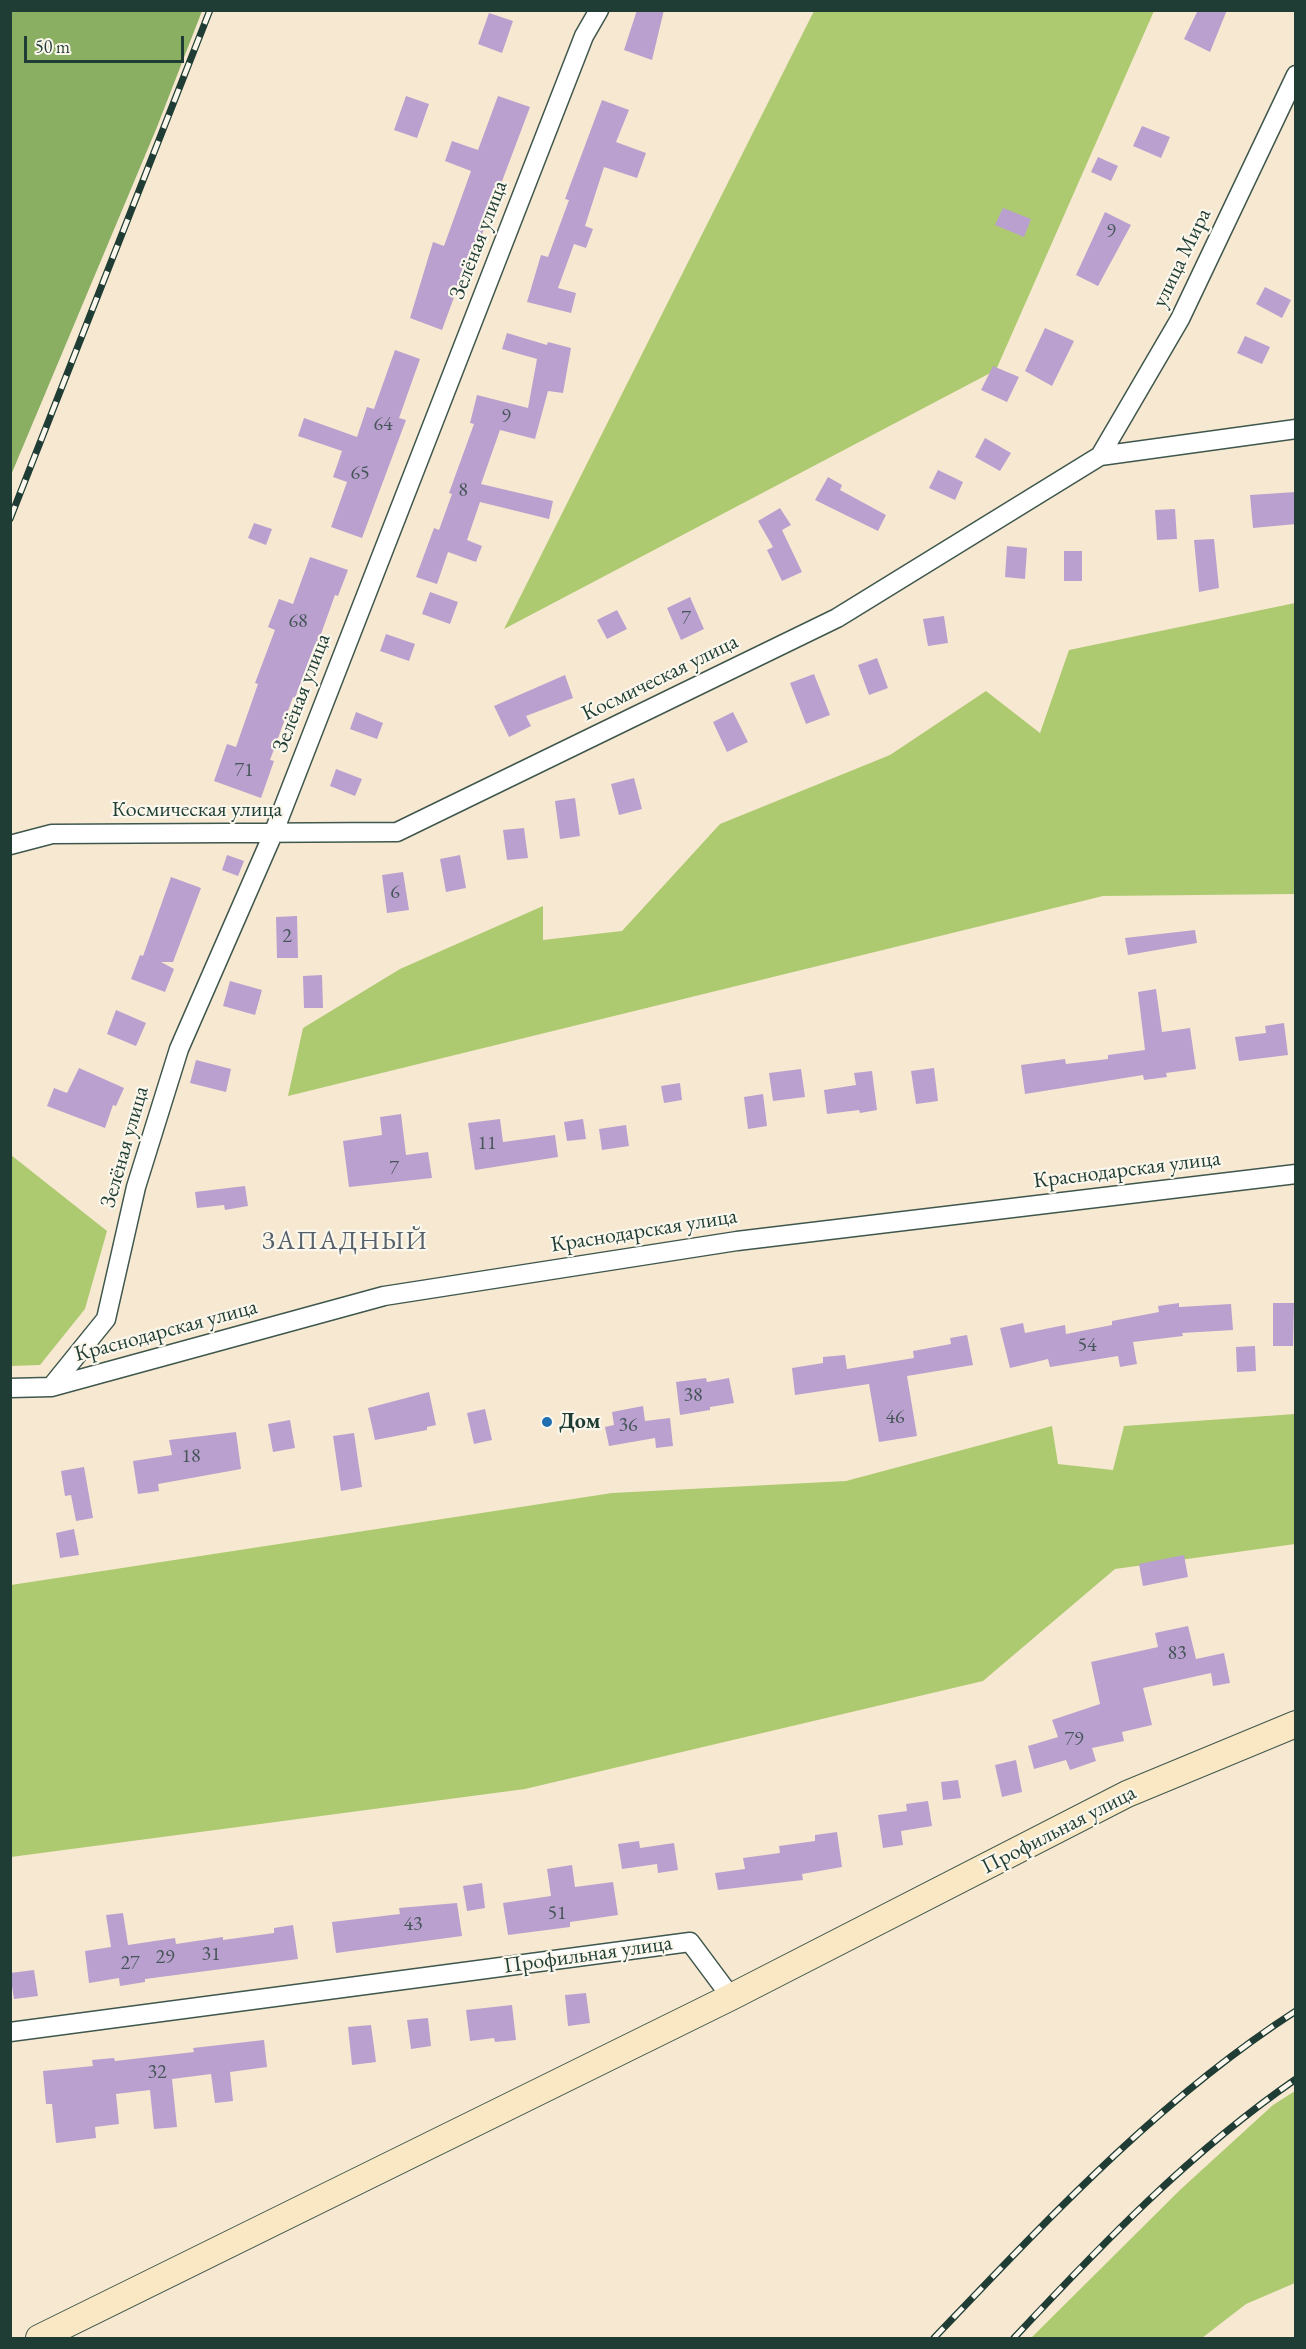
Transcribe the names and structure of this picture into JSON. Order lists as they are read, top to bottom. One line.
{"streets":{"main road":["Профильная улица"],"street":["Зелёная улица","улица Мира","Космическая улица","Краснодарская улица"]},"crossings":[["Зелёная улица","Космическая улица"],["Зелёная улица","Краснодарская улица"],["улица Мира","Космическая улица"]],"districts":["ЗАПАДНЫЙ"],"places":["Дом"],"house_numbers":["9","9","64","65","8","7","68","71","6","2","11","7","54","38","46","36","18","83","79","51","43","31","29","27","32"],"scale_bar":"50 m"}
